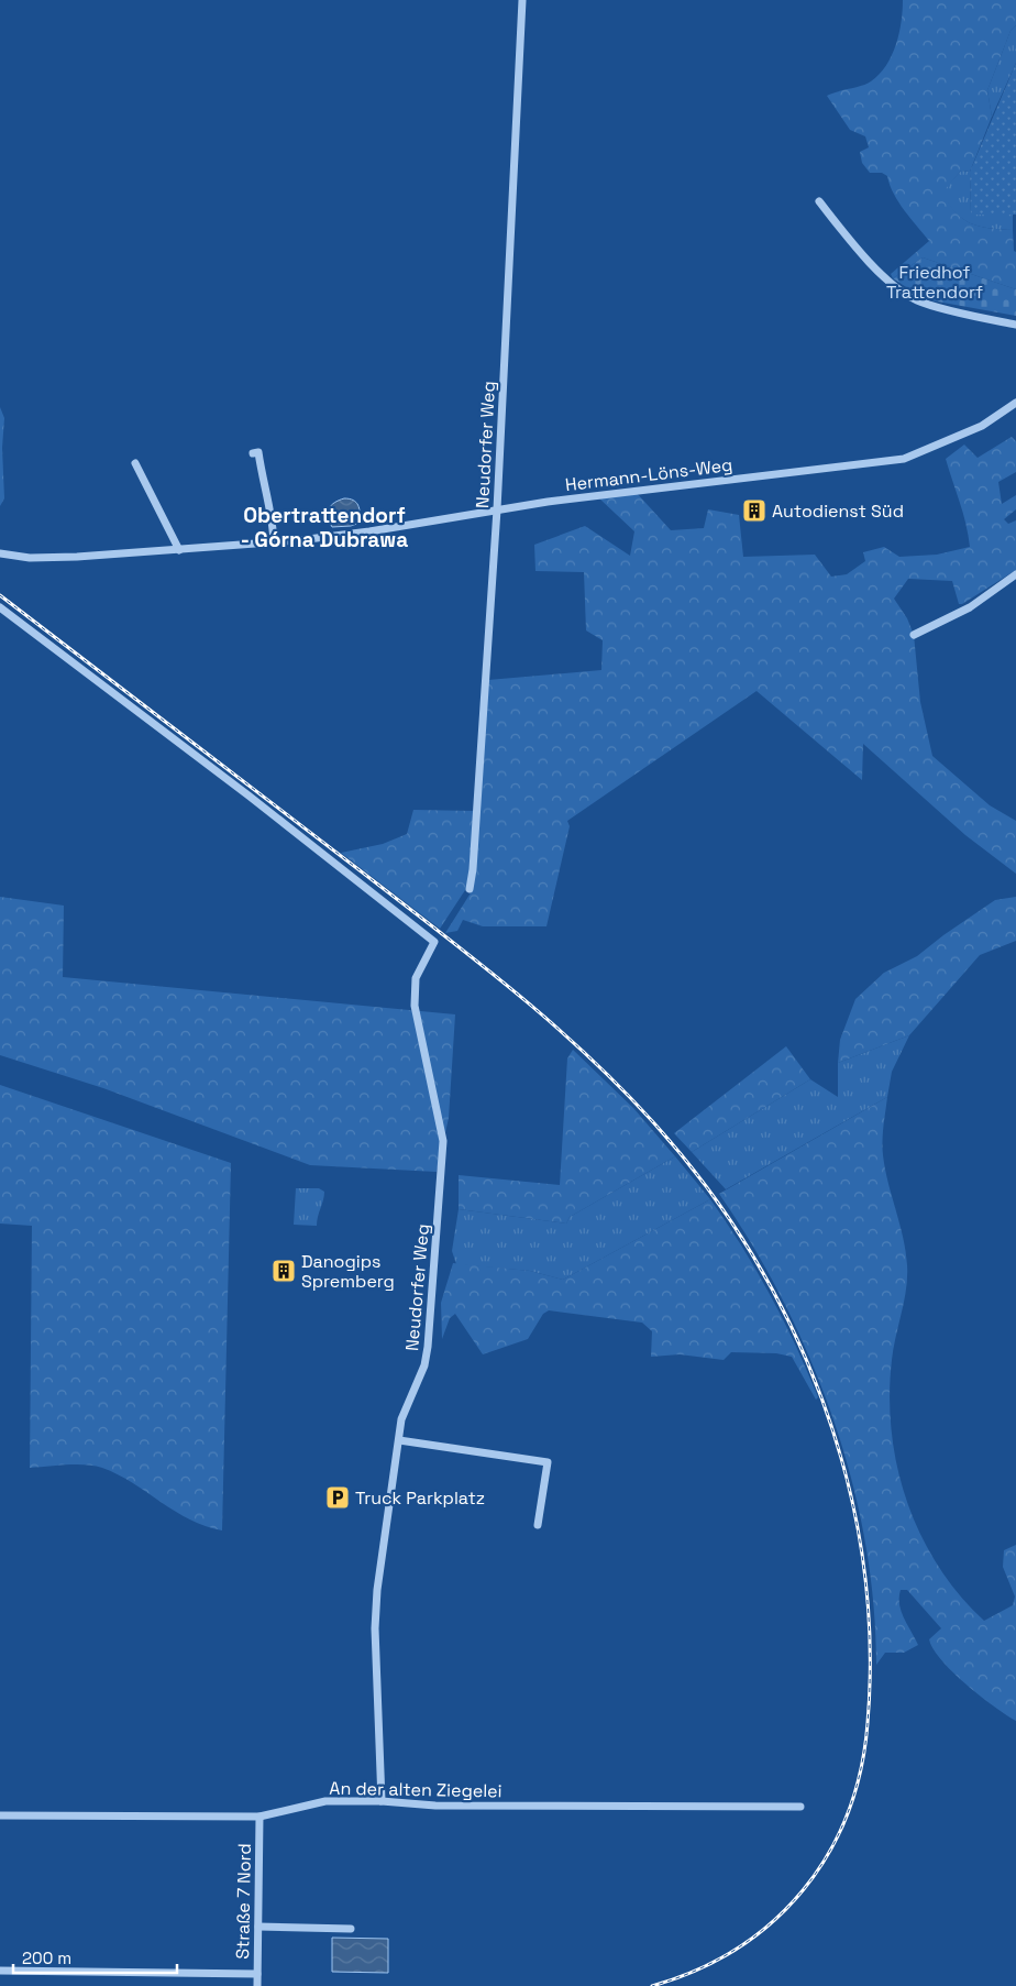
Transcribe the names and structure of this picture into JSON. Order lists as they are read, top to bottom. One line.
{"streets":{"street":["Neudorfer Weg","Hermann-Löns-Weg","An der alten Ziegelei","Straße 7 Nord"]},"crossings":[["Neudorfer Weg","Hermann-Löns-Weg"],["Neudorfer Weg","An der alten Ziegelei"],["An der alten Ziegelei","Straße 7 Nord"]],"districts":["Obertrattendorf - Górna Dubrawa"],"parks":["Friedhof Trattendorf"],"places":{"building":["Autodienst Süd","Danogips Spremberg"],"parking":["Truck Parkplatz"]},"scale_bar":"200 m"}
